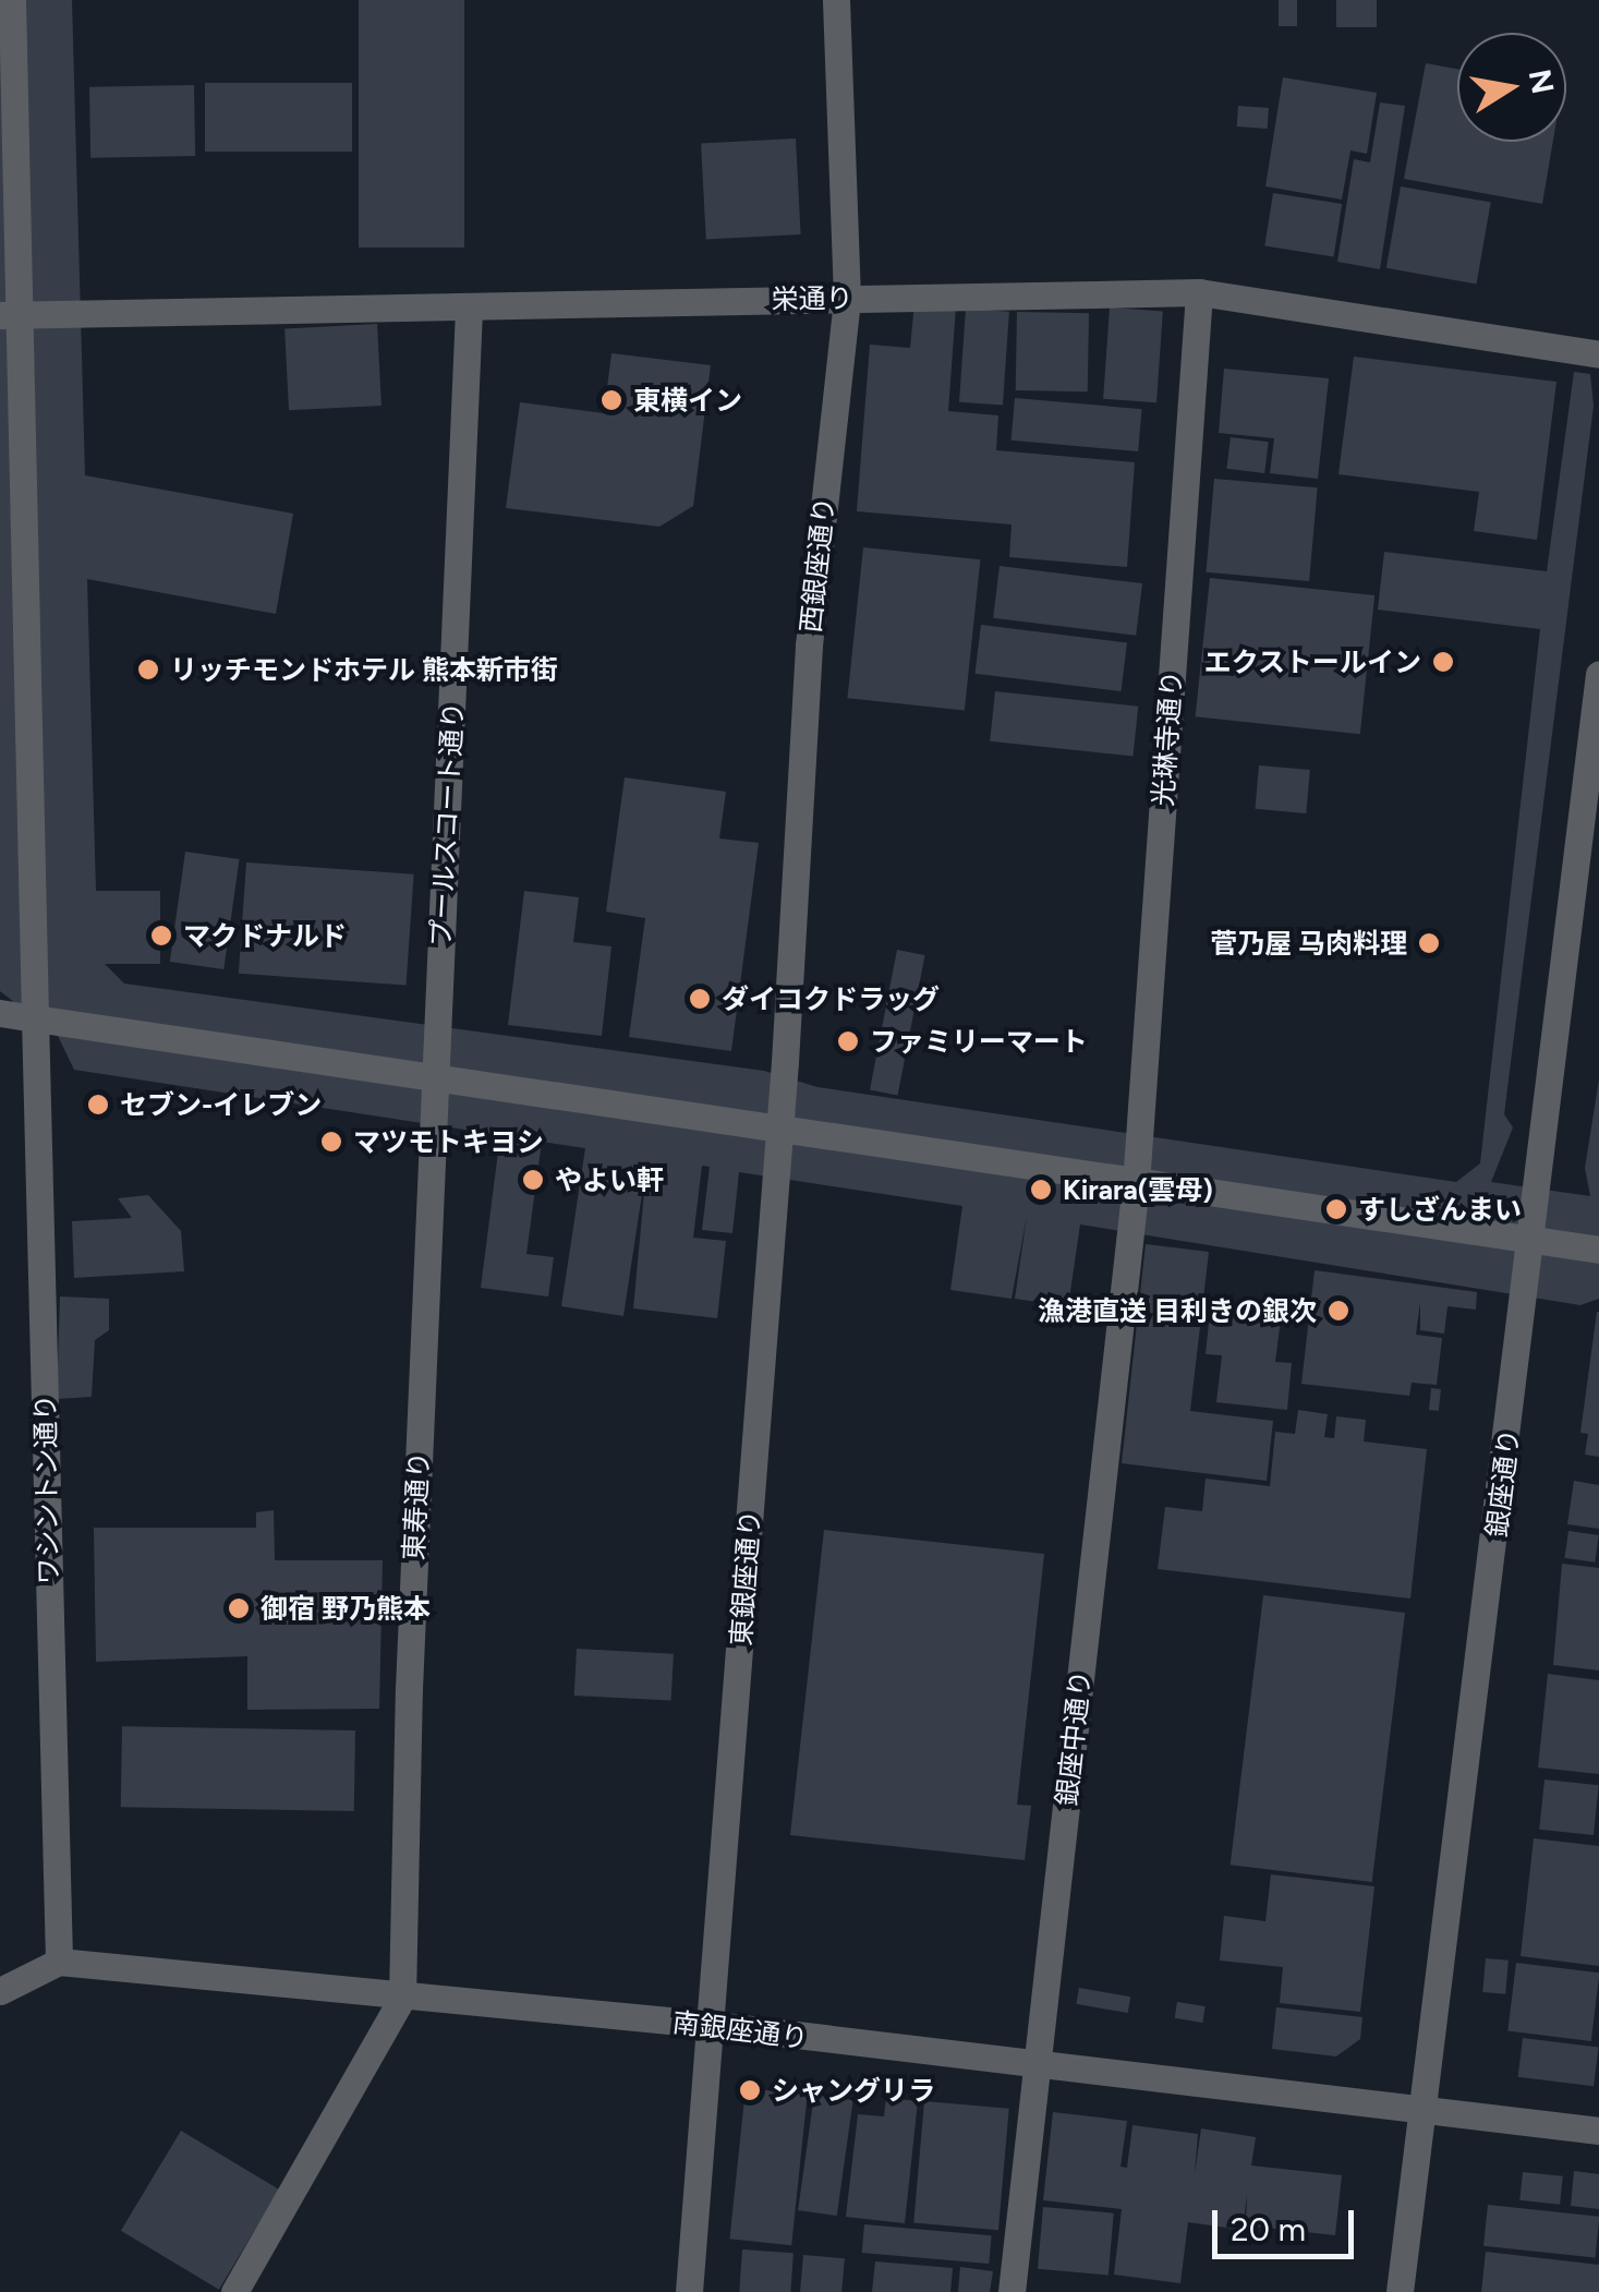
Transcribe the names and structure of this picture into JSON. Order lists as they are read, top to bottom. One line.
{"streets":{"street":["栄通り","西銀座通り","光琳寺通り","プールスコート通り","銀座通り","ワシントン通り","東寿通り","東銀座通り","銀座中通り","南銀座通り"]},"crossings":[["栄通り","西銀座通り"],["栄通り","光琳寺通り"],["栄通り","プールスコート通り"],["栄通り","ワシントン通り"],["西銀座通り","東銀座通り"],["光琳寺通り","銀座中通り"],["プールスコート通り","東寿通り"],["銀座通り","南銀座通り"],["ワシントン通り","南銀座通り"],["東寿通り","南銀座通り"],["東銀座通り","南銀座通り"],["銀座中通り","南銀座通り"]],"places":["東横イン","エクストールイン","リッチモンドホテル 熊本新市街","マクドナルド","菅乃屋 马肉料理","ダイコクドラッグ","ファミリーマート","セブン-イレブン","マツモトキヨシ","やよい軒","Kirara(雲母)","すしざんまい","漁港直送 目利きの銀次","御宿 野乃熊本","シャングリラ"],"scale_bar":"20 m","north":"right"}
